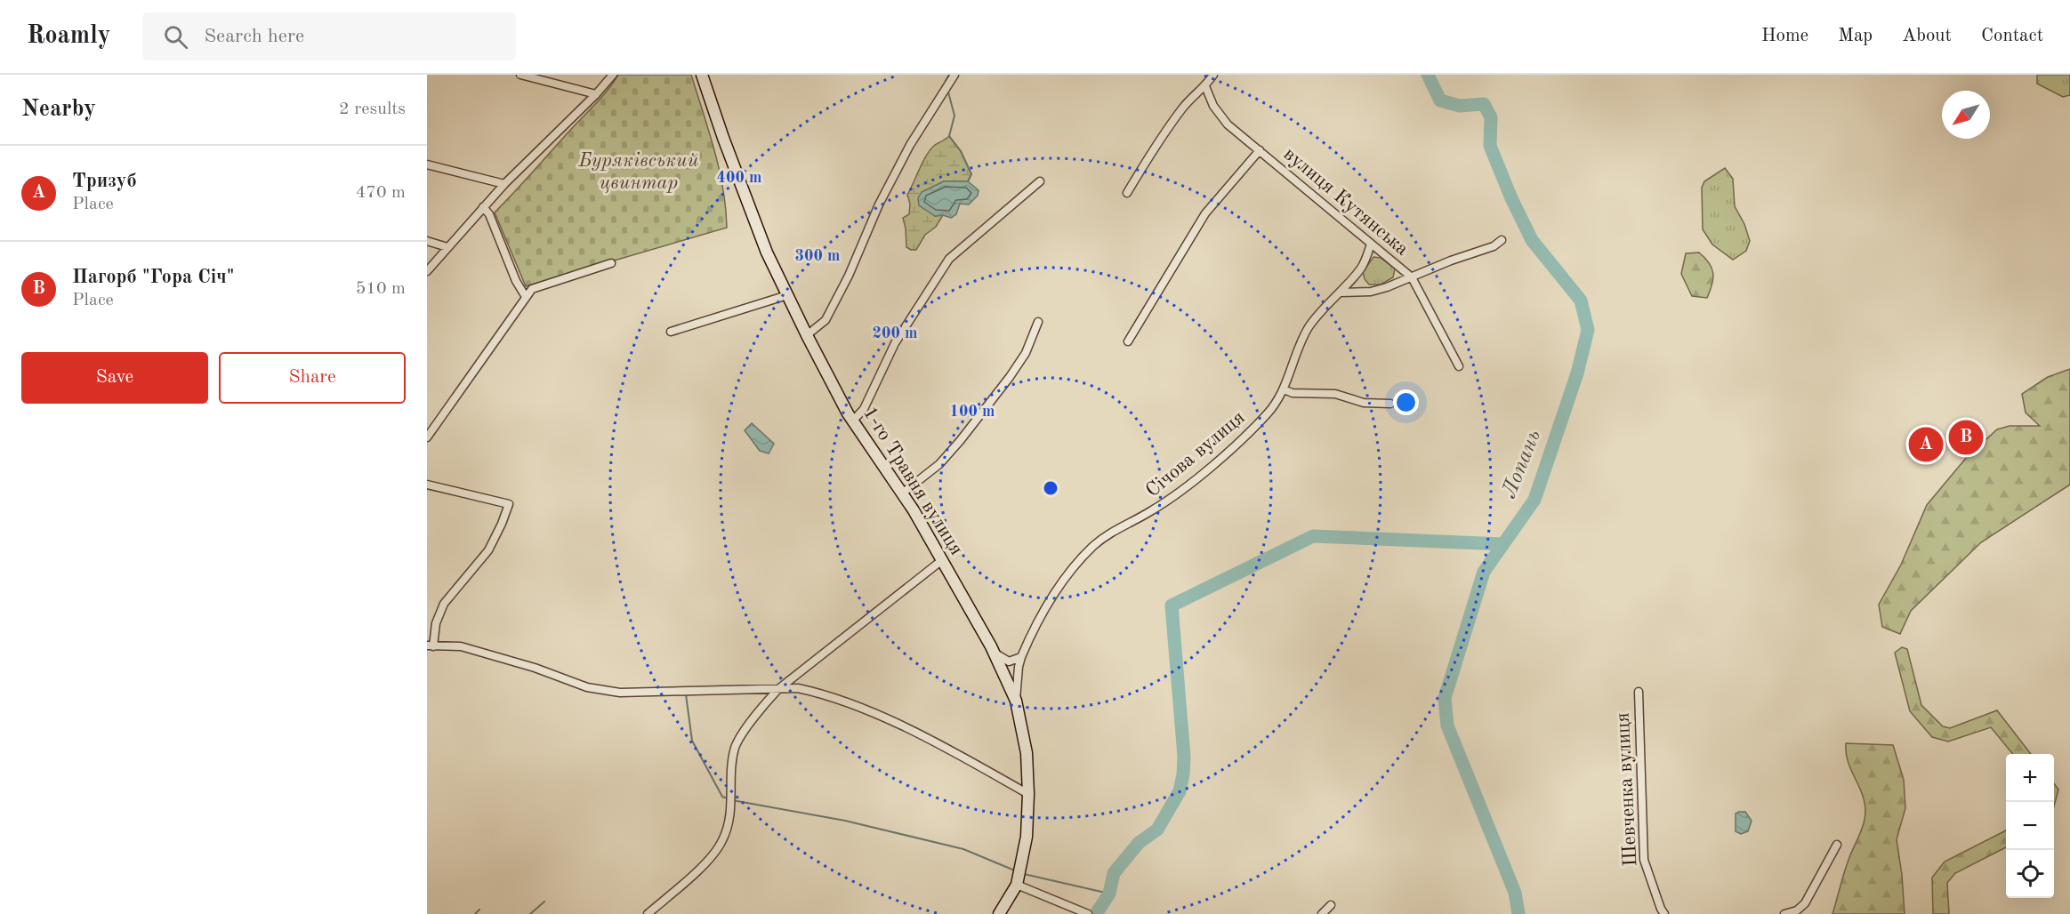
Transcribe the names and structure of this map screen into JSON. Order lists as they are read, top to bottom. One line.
{"streets":{"street":["вулиця Кутянська","Січова вулиця","1-го Травня вулиця","Шевченка вулиця"]},"crossings":[["вулиця Кутянська","Січова вулиця"],["Січова вулиця","1-го Травня вулиця"]],"water":["Лопань"],"parks":["Буряківський цвинтар"],"north":"bottom left","page":{"header":"Roamly","search":"Search here","nav":["Home","Map","About","Contact"],"heading":["Nearby","2 results"],"list":[{"mark":"A","name":"Тризуб","note":"Place","value":"470 m"},{"mark":"B","name":"Пагорб \"Гора Січ\"","note":"Place","value":"510 m"}],"buttons":["Save","Share"],"pins":["B","A"],"map_buttons":["+","−"]},"rings":["400 m","300 m","200 m","100 m"]}
